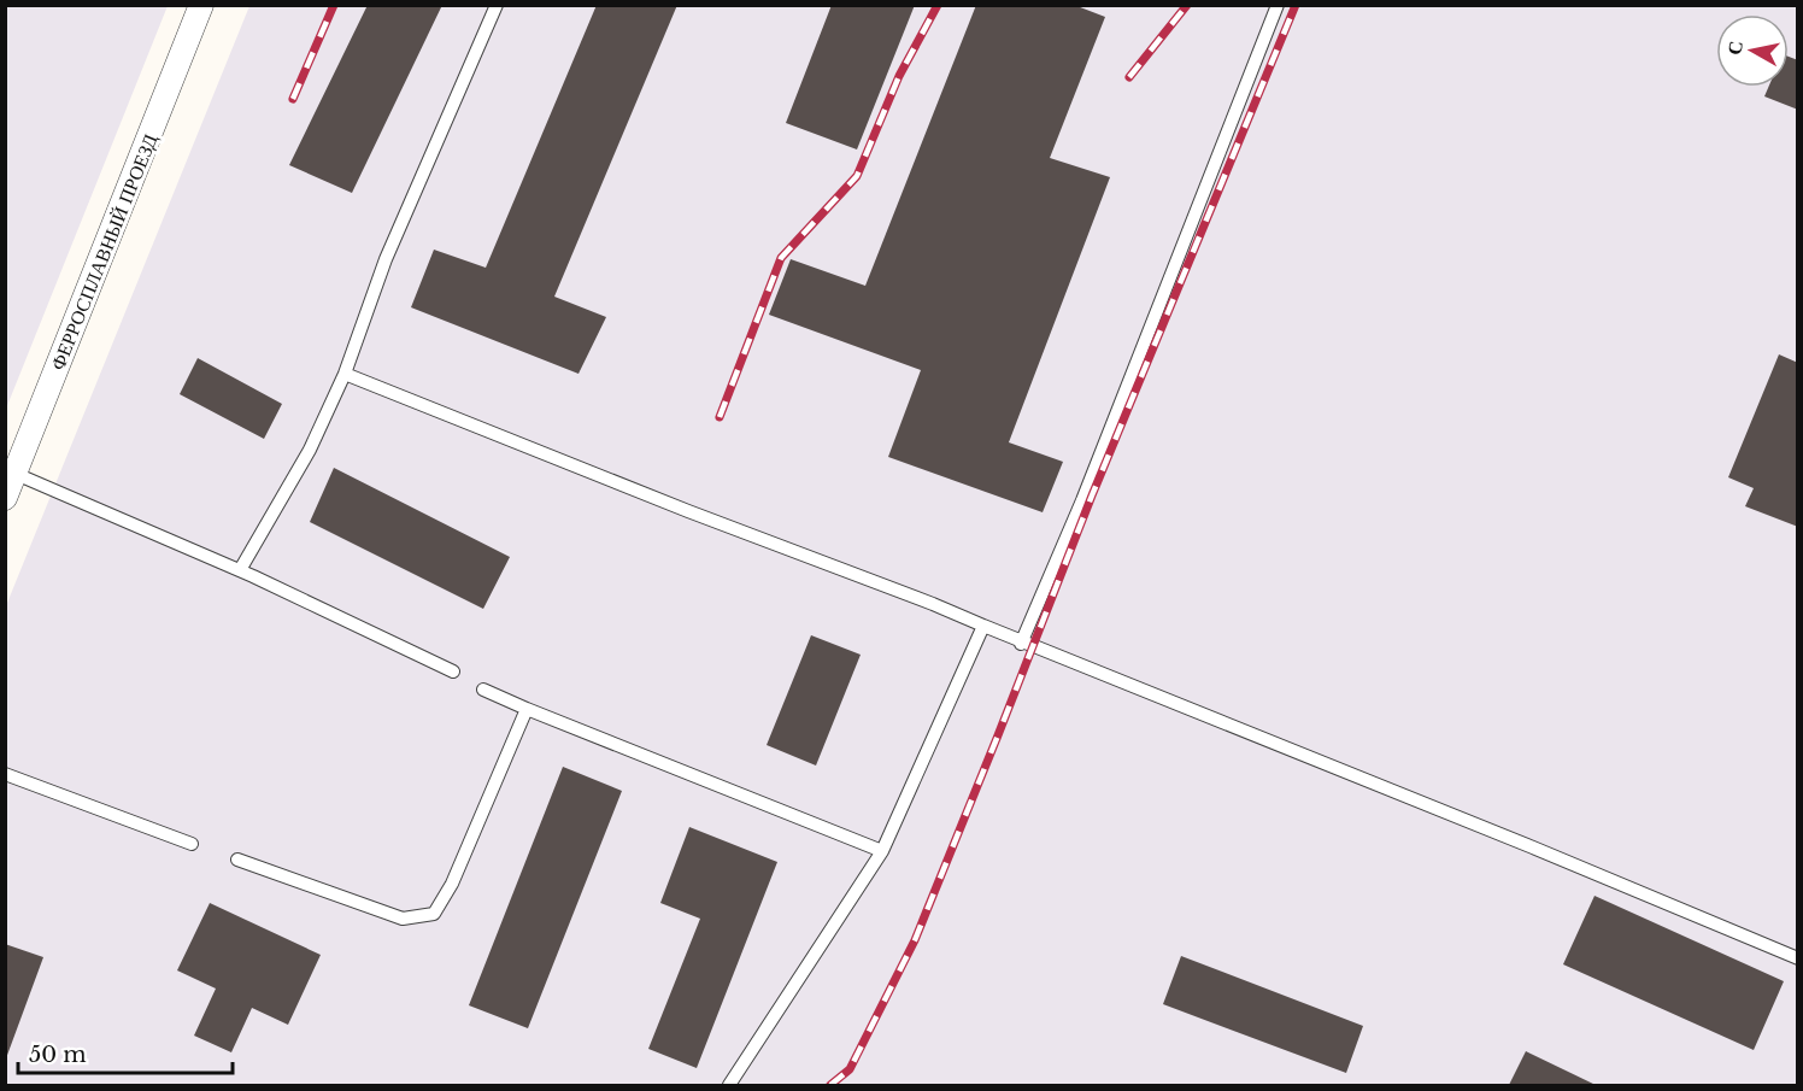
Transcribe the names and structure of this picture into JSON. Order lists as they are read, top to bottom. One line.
{"streets":{"street":["ФЕРРОСПЛАВНЫЙ ПРОЕЗД"]},"scale_bar":"50 m","north":"left"}
